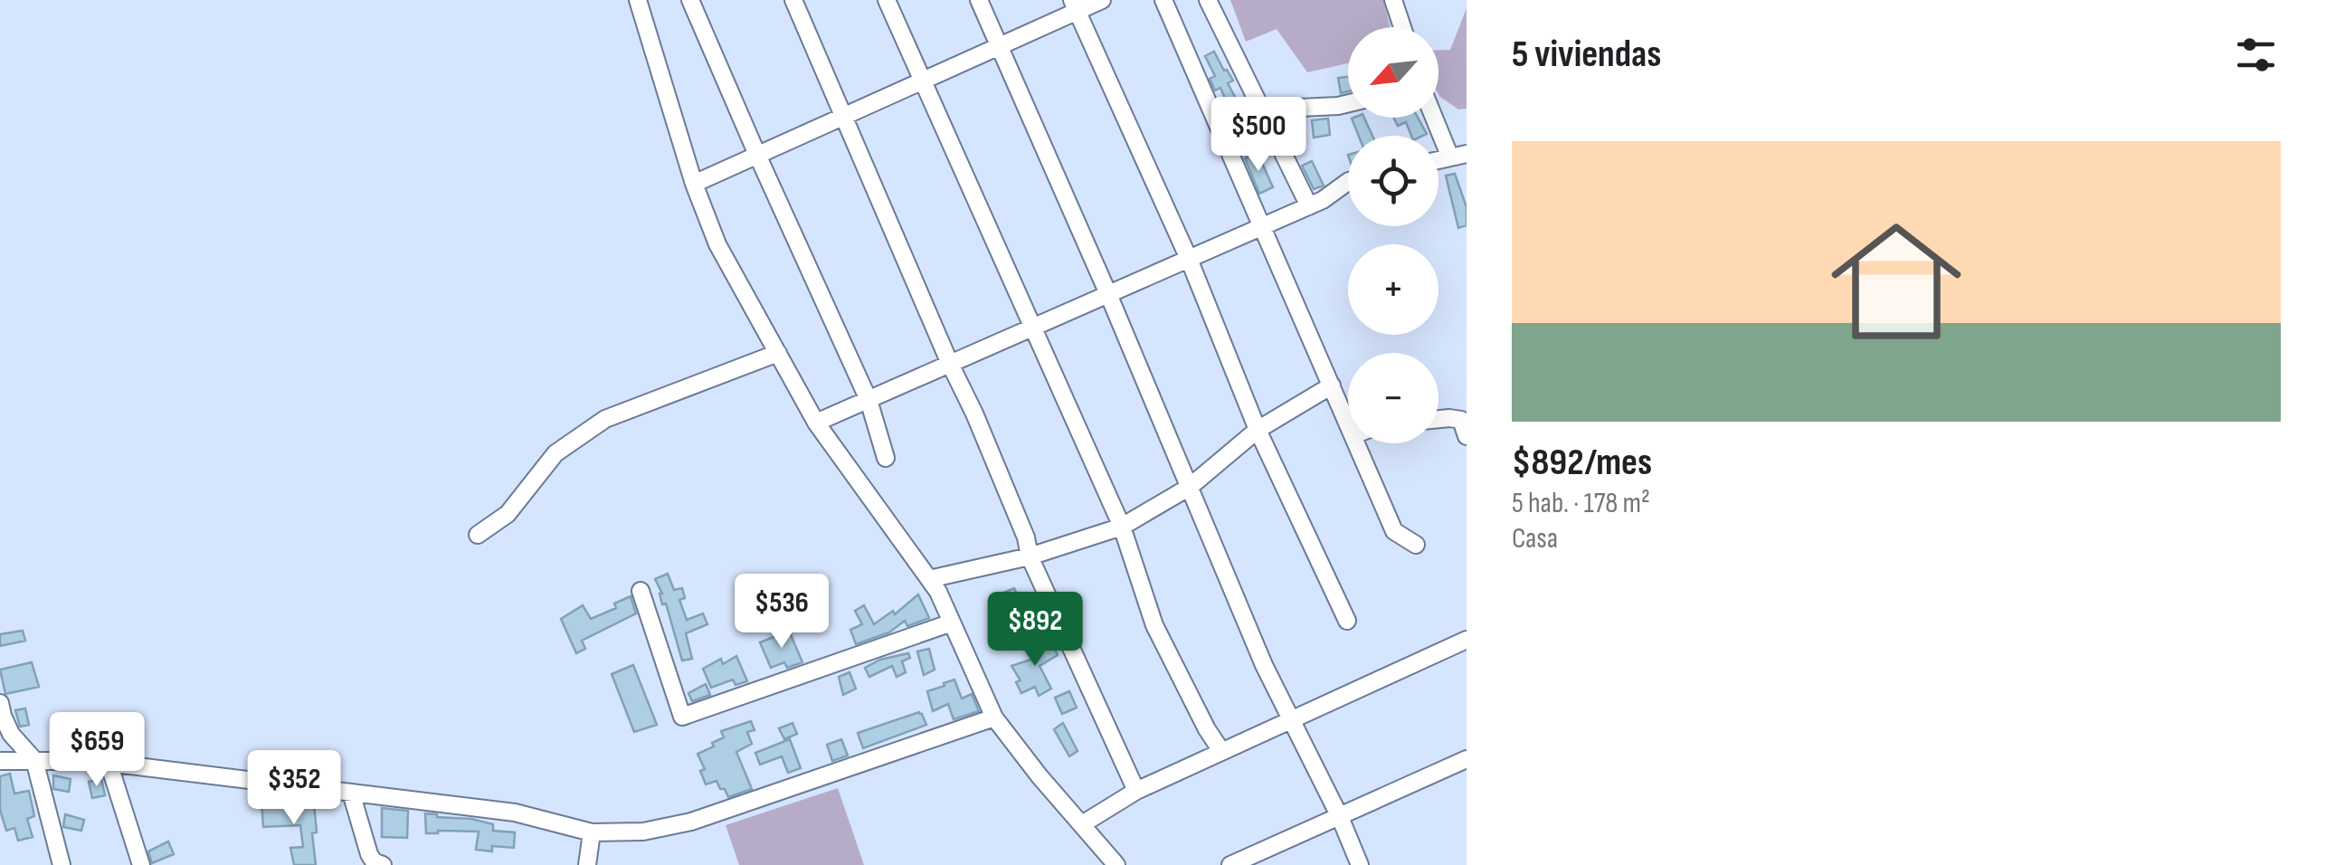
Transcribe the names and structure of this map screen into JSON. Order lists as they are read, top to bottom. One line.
{"north":"bottom left","page":{"heading":"5 viviendas","map_buttons":["+","−"],"price":["$500","$536","$892","$659","$352"],"list":[{"name":"$892/mes","note":"5 hab. · 178 m² · Casa"}]}}
